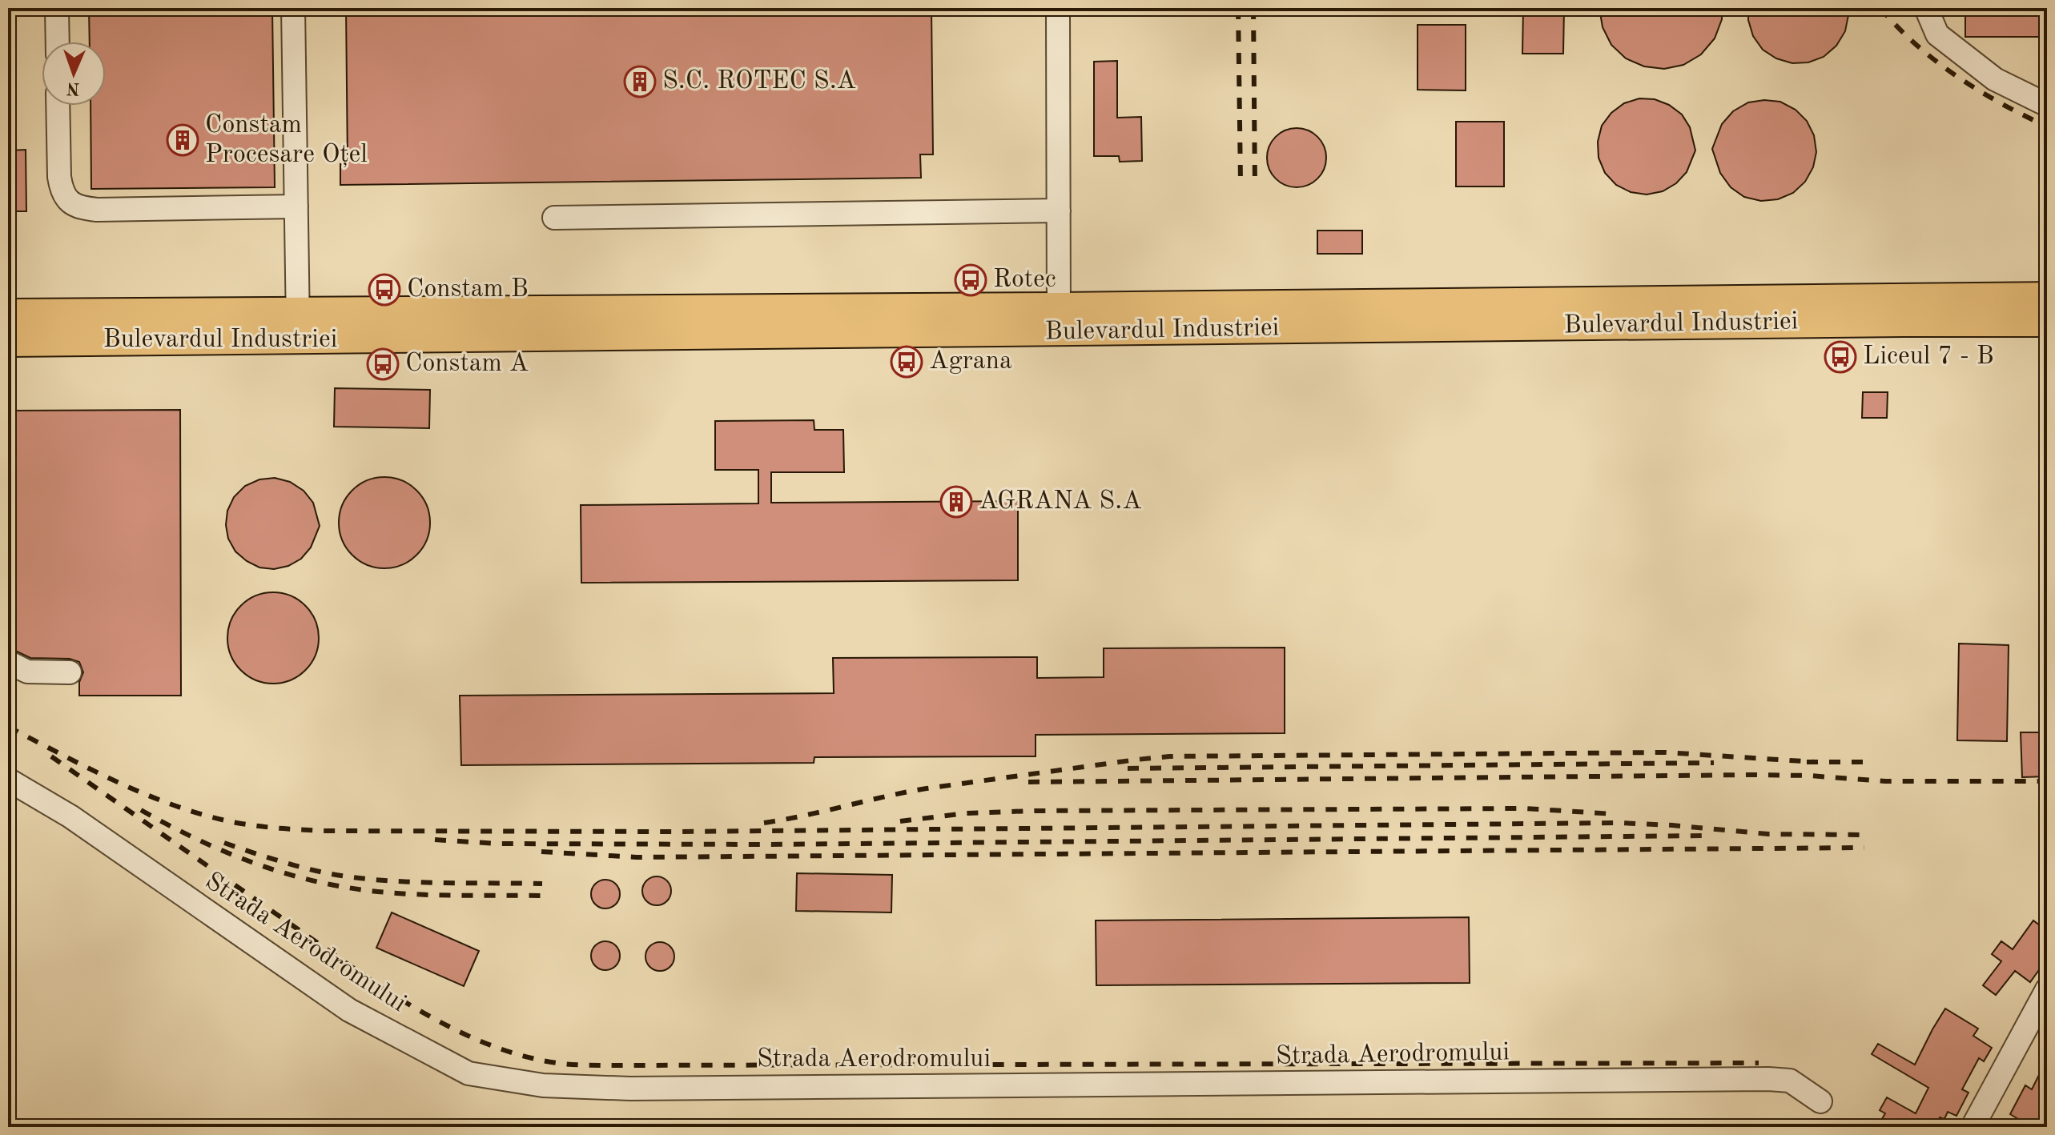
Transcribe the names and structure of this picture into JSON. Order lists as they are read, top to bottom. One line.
{"streets":{"main road":["Bulevardul Industriei"],"street":["Strada Aerodromului"]},"places":{"building":["S.C. ROTEC S.A","Constam Procesare Oțel","AGRANA S.A"],"bus stop":["Rotec","Constam B","Liceul 7 - B","Agrana","Constam A"]},"north":"bottom"}
